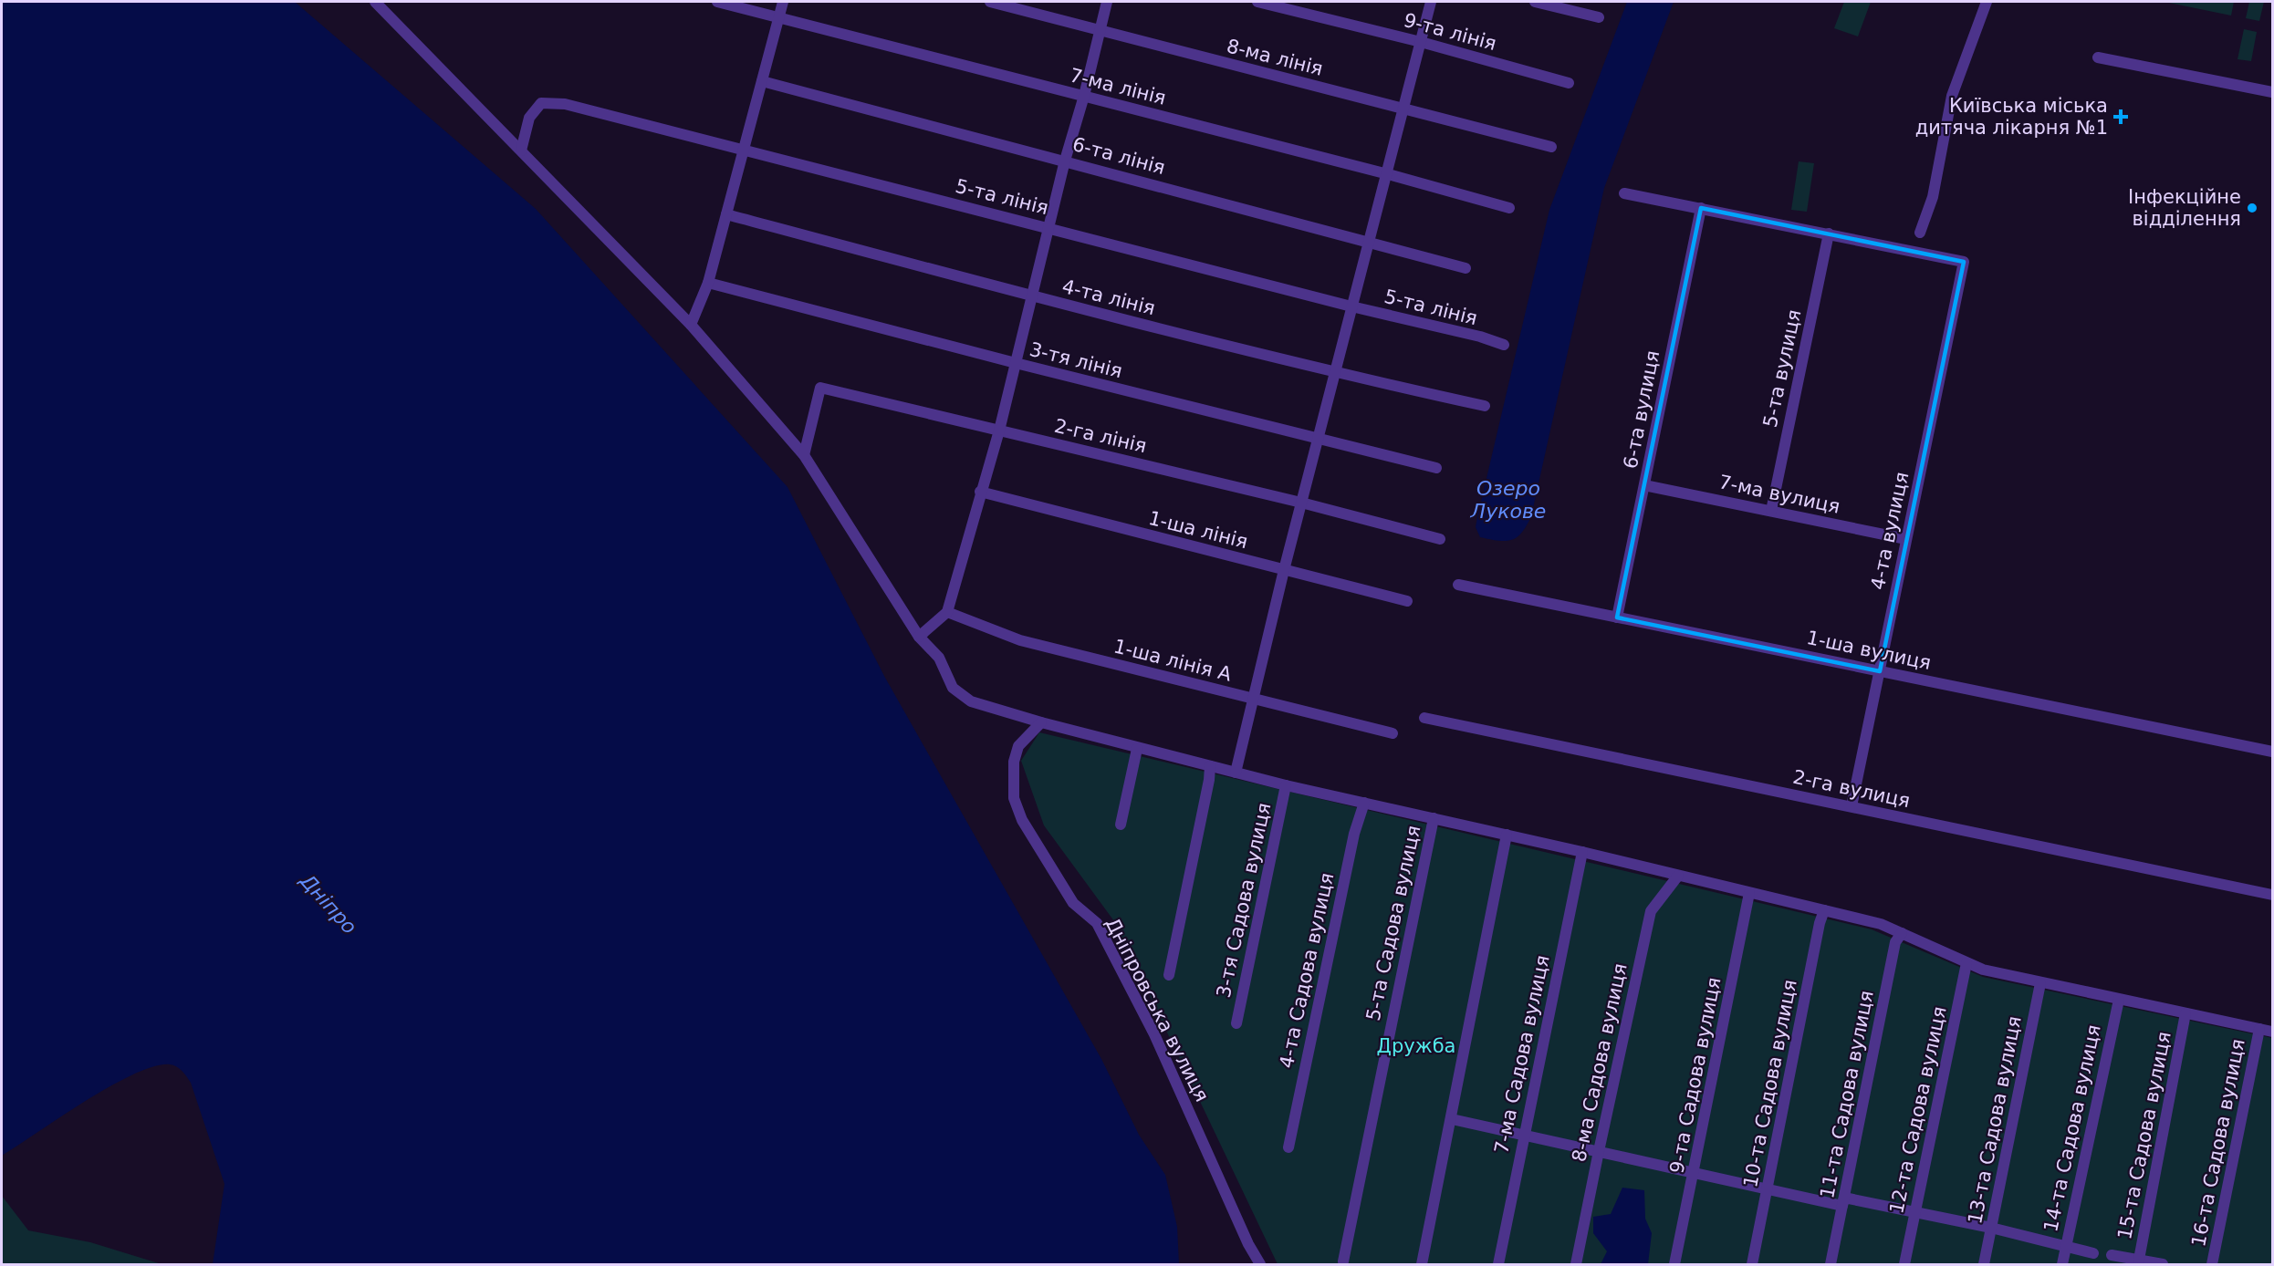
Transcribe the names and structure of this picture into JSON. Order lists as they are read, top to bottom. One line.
{"streets":{"street":["9-та лінія","8-ма лінія","7-ма лінія","6-та лінія","5-та лінія","4-та лінія","3-тя лінія","5-та вулиця","6-та вулиця","2-га лінія","7-ма вулиця","1-ша лінія","4-та вулиця","1-ша вулиця","1-ша лінія А","2-га вулиця","3-тя Садова вулиця","5-та Садова вулиця","4-та Садова вулиця","Дніпровська вулиця","7-ма Садова вулиця","8-ма Садова вулиця","9-та Садова вулиця","10-та Садова вулиця","11-та Садова вулиця","12-та Садова вулиця","13-та Садова вулиця","14-та Садова вулиця","15-та Садова вулиця","16-та Садова вулиця"]},"crossings":[["5-та вулиця","7-ма вулиця"],["5-та вулиця","4-та вулиця"],["6-та вулиця","7-ма вулиця"],["6-та вулиця","1-ша вулиця"],["7-ма вулиця","4-та вулиця"],["4-та вулиця","1-ша вулиця"],["4-та вулиця","2-га вулиця"]],"water":["Озеро Лукове","Дніпро"],"parks":["Дружба"],"places":{"health":["Київська міська дитяча лікарня №1"],"other":["Інфекційне відділення"]}}
